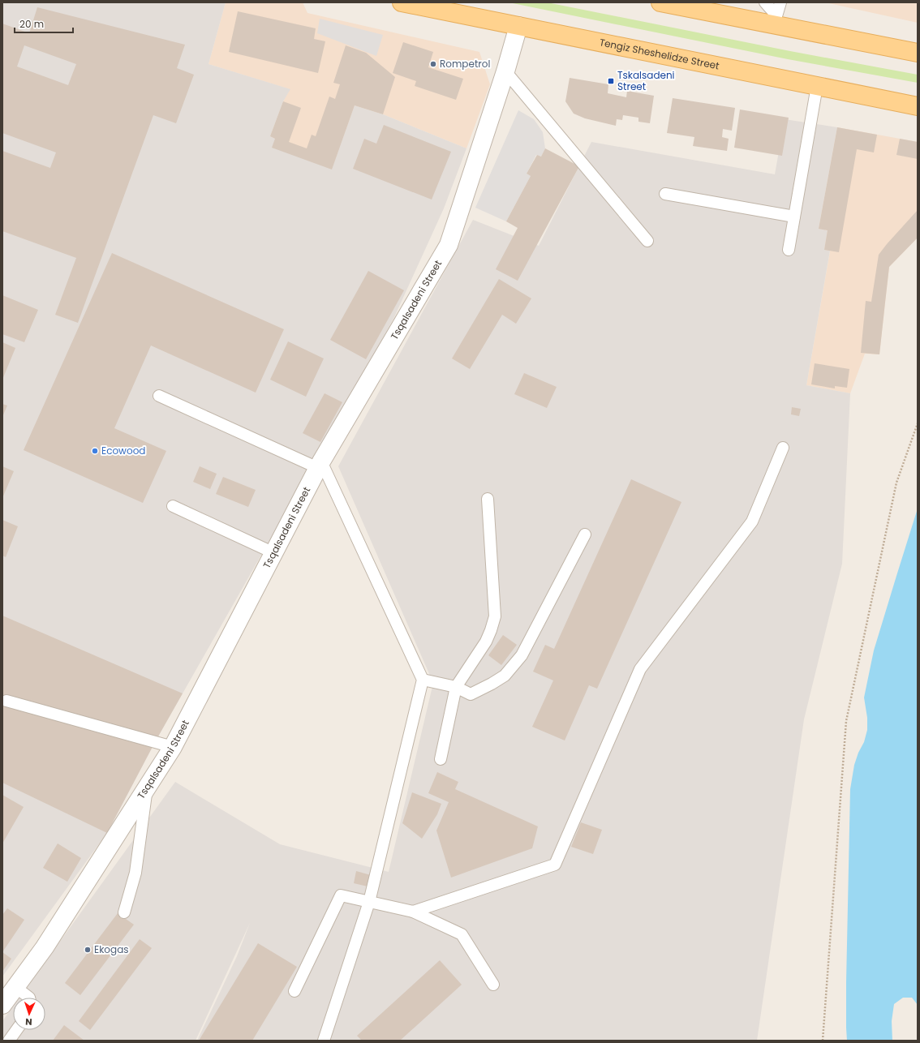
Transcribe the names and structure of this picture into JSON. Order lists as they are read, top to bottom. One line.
{"streets":{"main road":["Tengiz Sheshelidze Street"],"street":["Tsqalsadeni Street"]},"crossings":[["Tengiz Sheshelidze Street","Tsqalsadeni Street"]],"places":{"other":["Rompetrol","Ecowood","Ekogas"],"transit":["Tskalsadeni Street"]},"scale_bar":"20 m","north":"bottom"}
